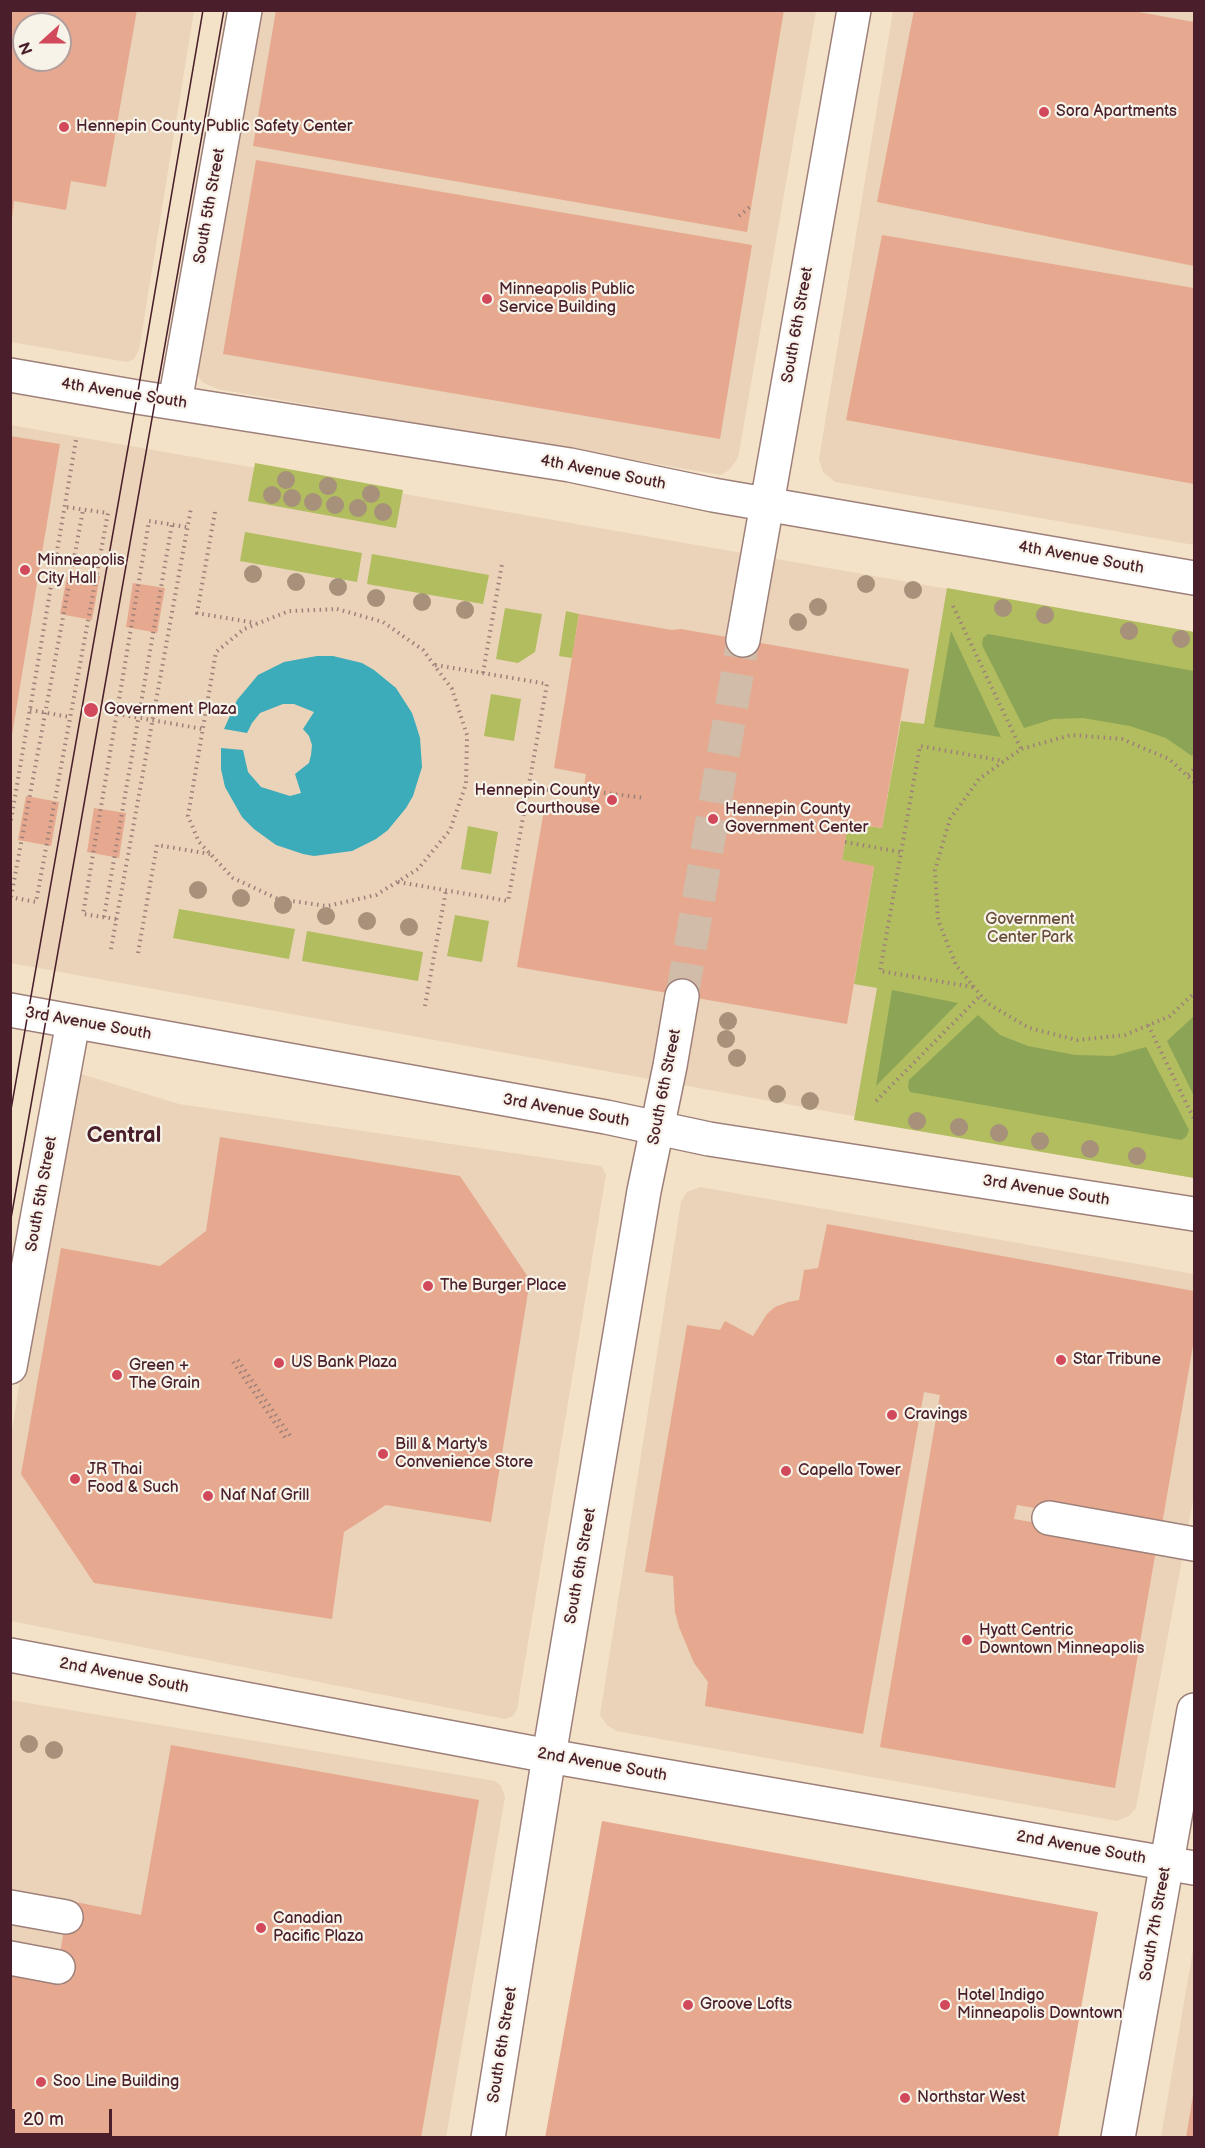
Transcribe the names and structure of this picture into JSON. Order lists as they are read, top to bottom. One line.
{"streets":{"main road":["South 5th Street","South 6th Street","4th Avenue South","3rd Avenue South","2nd Avenue South","South 7th Street"]},"crossings":[["South 5th Street","4th Avenue South"],["South 5th Street","3rd Avenue South"],["South 6th Street","4th Avenue South"],["South 6th Street","3rd Avenue South"],["South 6th Street","2nd Avenue South"],["2nd Avenue South","South 7th Street"]],"districts":["Central"],"parks":["Government Center Park"],"places":["Sora Apartments","Hennepin County Public Safety Center","Minneapolis Public Service Building","Minneapolis City Hall","Government Plaza","Hennepin County Courthouse","Hennepin County Government Center","The Burger Place","Star Tribune","US Bank Plaza","Green + The Grain","Cravings","Bill & Marty's Convenience Store","Capella Tower","JR Thai Food & Such","Naf Naf Grill","Hyatt Centric Downtown Minneapolis","Canadian Pacific Plaza","Groove Lofts","Hotel Indigo Minneapolis Downtown","Soo Line Building","Northstar West"],"scale_bar":"20 m","north":"left"}
